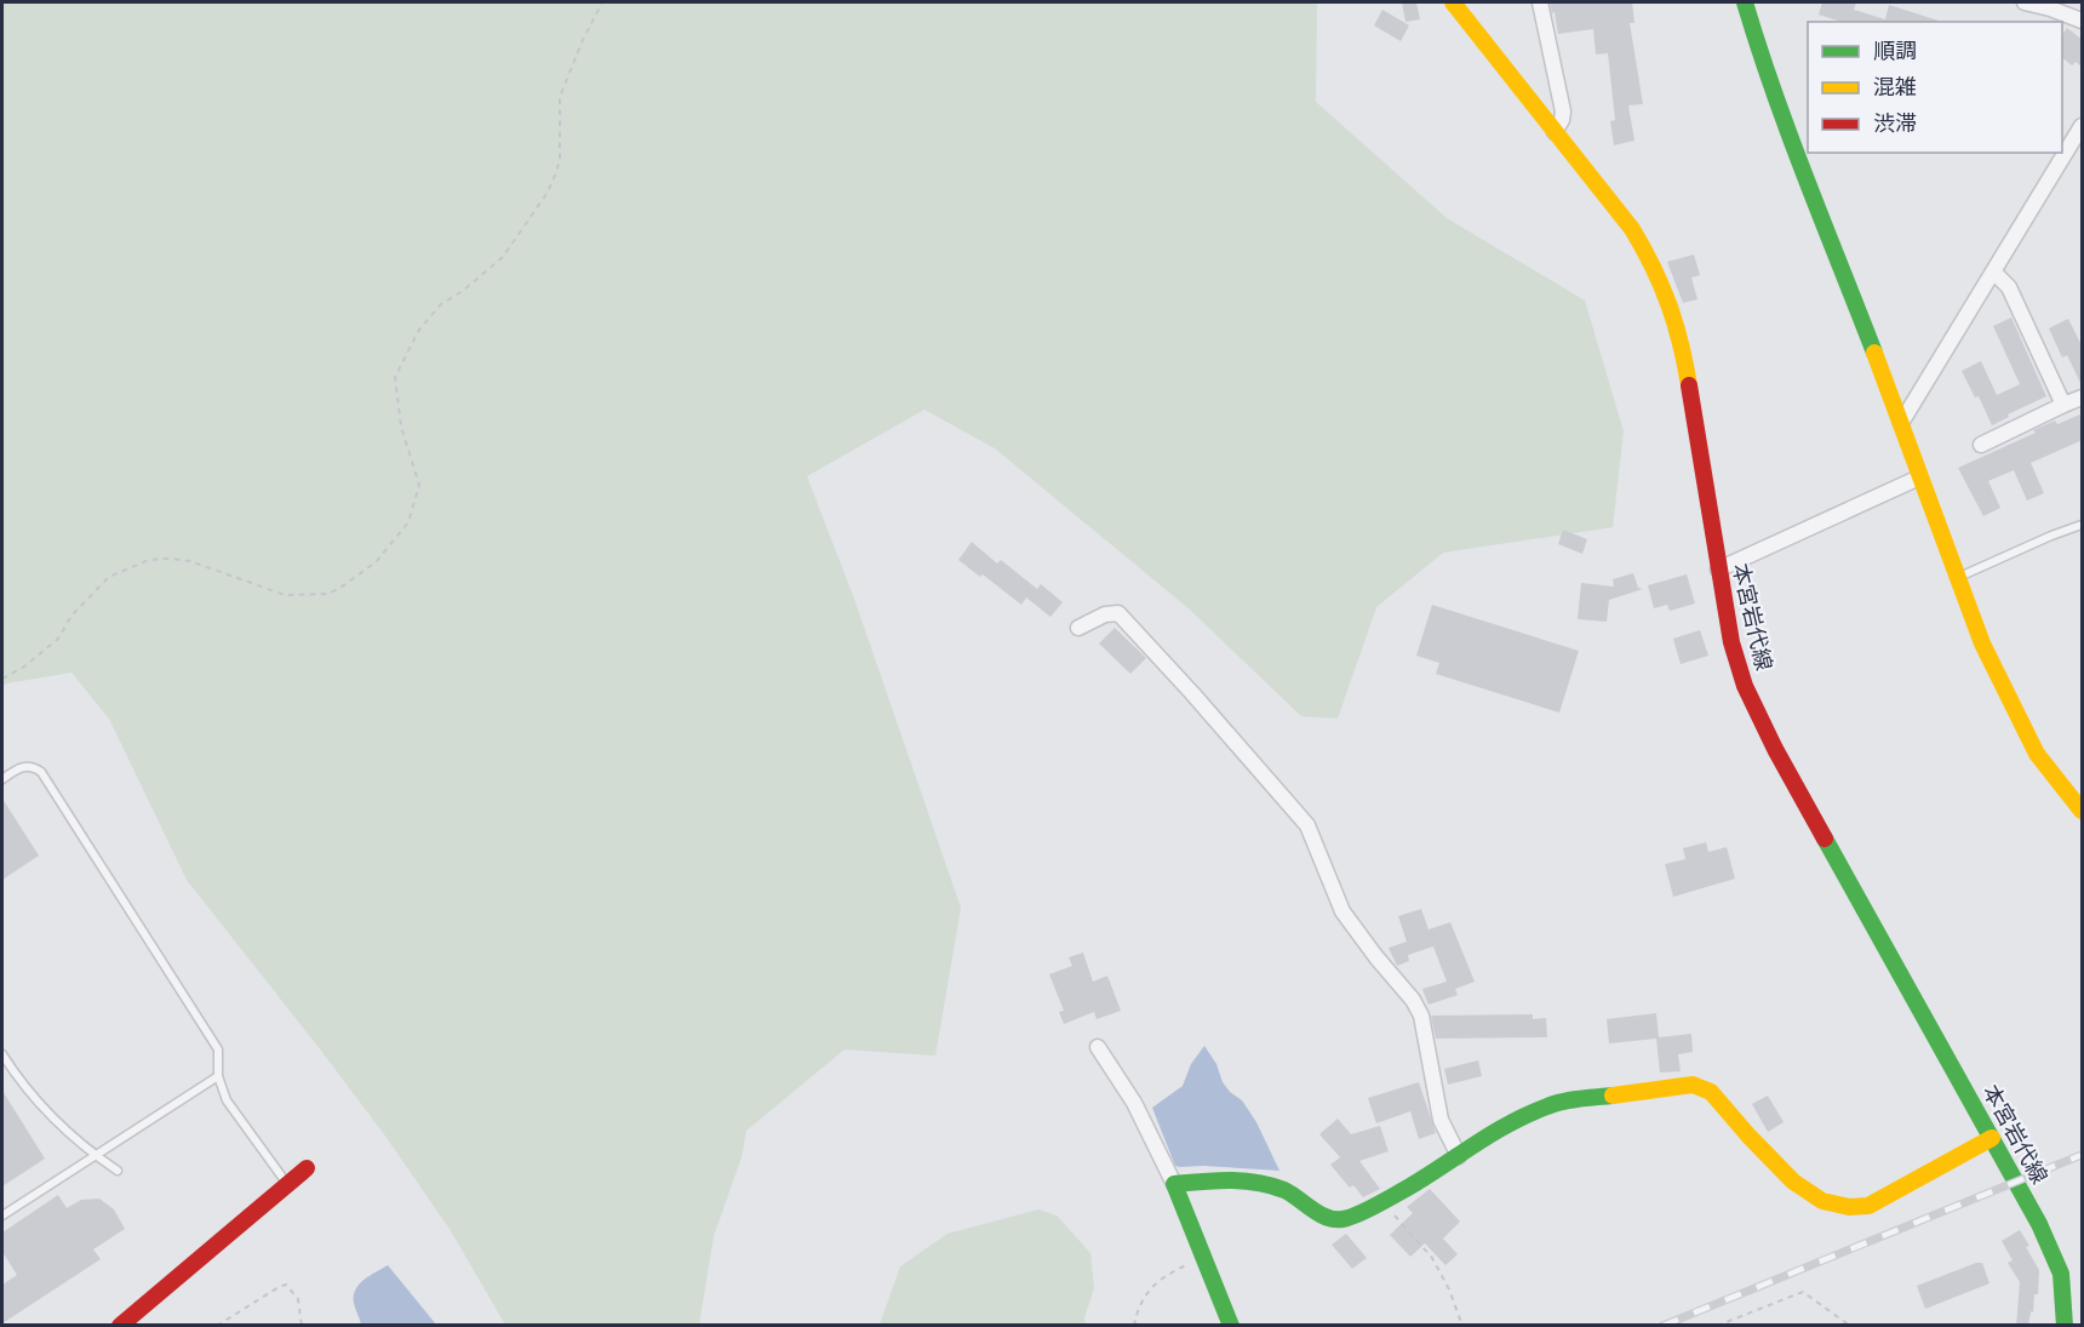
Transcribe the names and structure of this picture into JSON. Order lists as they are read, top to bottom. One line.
{"streets":{"street":["本宮岩代線"]},"legend":["順調","混雑","渋滞"]}
